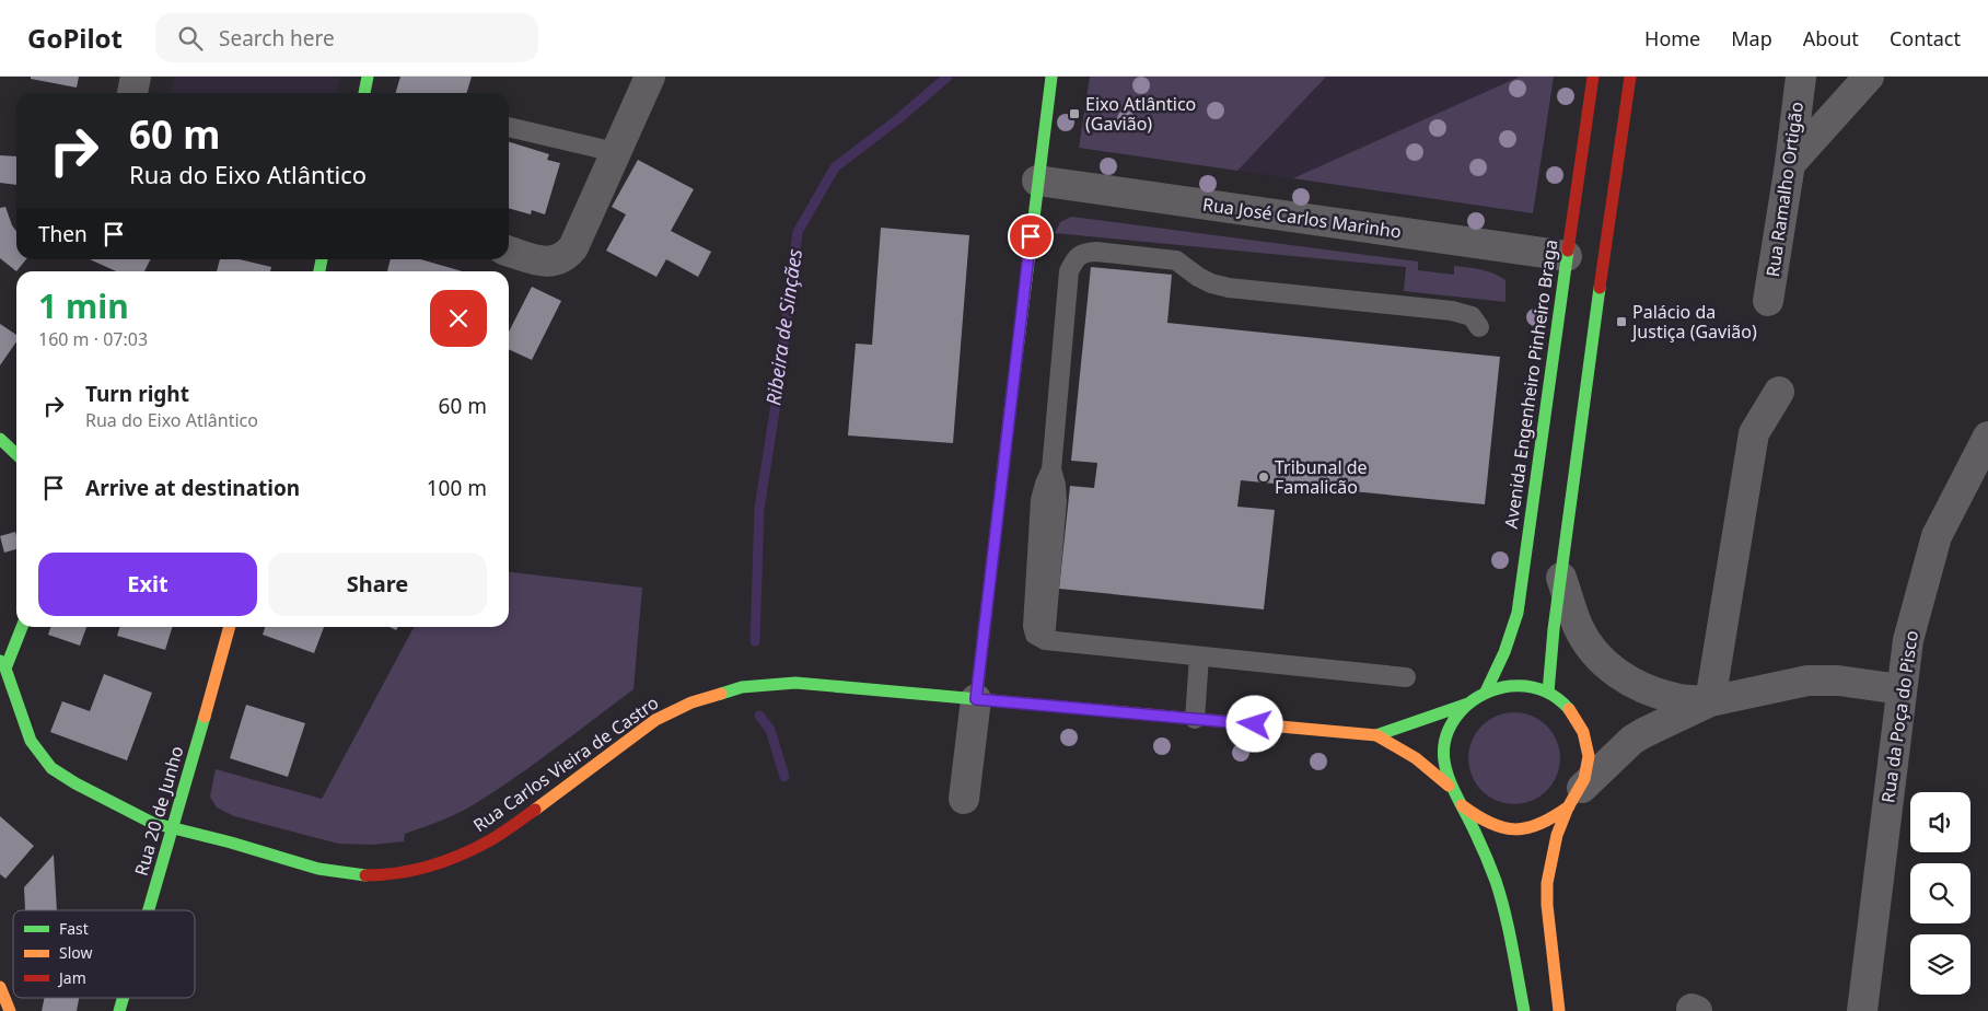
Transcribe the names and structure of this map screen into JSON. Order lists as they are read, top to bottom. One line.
{"streets":{"street":["Rua Ramalho Ortigão","Rua José Carlos Marinho","Avenida Engenheiro Pinheiro Braga","Rua da Poça do Pisco","Rua Carlos Vieira de Castro","Rua 20 de Junho"]},"crossings":[["Rua José Carlos Marinho","Avenida Engenheiro Pinheiro Braga"],["Avenida Engenheiro Pinheiro Braga","Rua Carlos Vieira de Castro"],["Rua Carlos Vieira de Castro","Rua 20 de Junho"]],"water":["Ribeira de Sinçães"],"places":{"transit":["Eixo Atlântico (Gavião)","Palácio da Justiça (Gavião)"],"other":["Tribunal de Famalicão"]},"legend":["Fast","Slow","Jam"],"page":{"header":"GoPilot","search":"Search here","nav":["Home","Map","About","Contact"],"turn":["60 m","Rua do Eixo Atlântico"],"then":"Then","heading":["1 min","160 m · 07:03"],"list":[{"name":"Turn right","note":"Rua do Eixo Atlântico","value":"60 m"},{"name":"Arrive at destination","value":"100 m"}],"buttons":["Exit","Share"]}}
